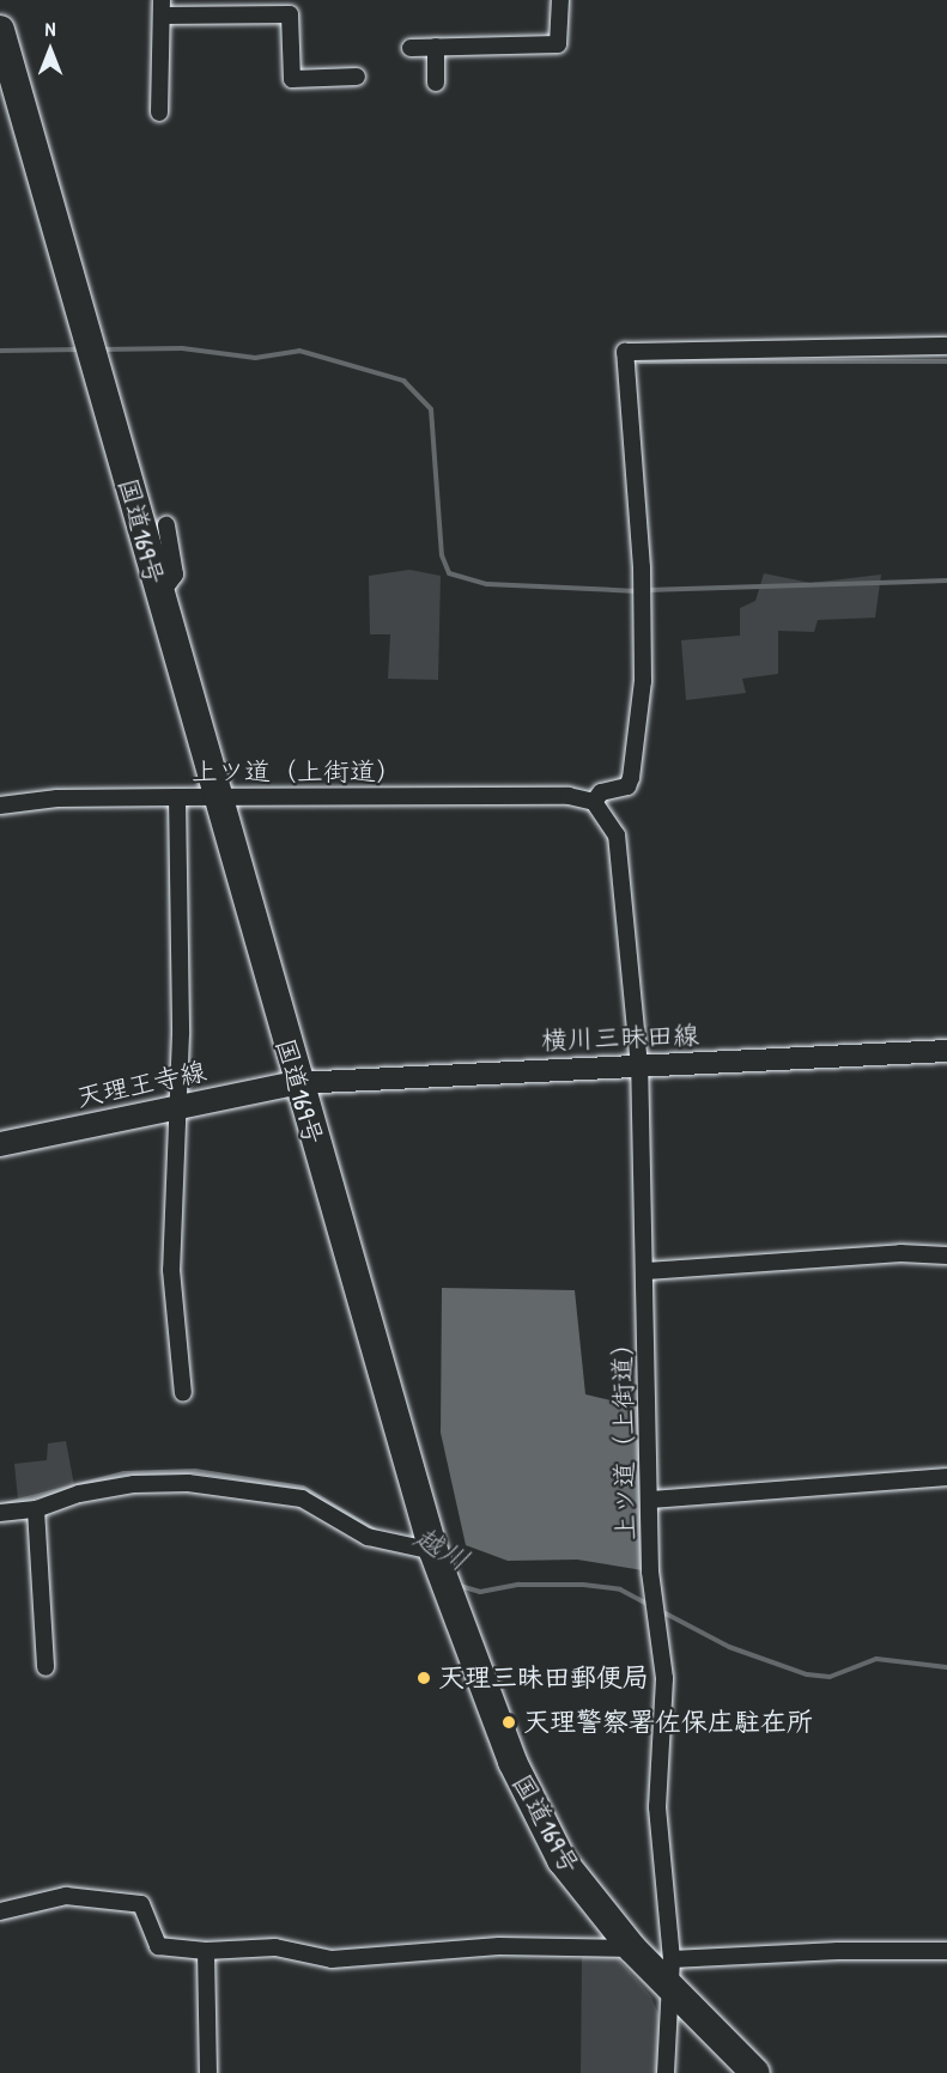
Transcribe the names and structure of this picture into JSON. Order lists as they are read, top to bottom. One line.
{"streets":{"highway":["国道169号"],"main road":["横川三昧田線","天理王寺線"],"street":["上ツ道（上街道）"]},"crossings":[["国道169号","上ツ道（上街道）"],["国道169号","横川三昧田線"],["国道169号","天理王寺線"],["上ツ道（上街道）","横川三昧田線"],["横川三昧田線","天理王寺線"]],"water":["越川"],"places":["天理三昧田郵便局","天理警察署佐保庄駐在所"],"north":"top"}
